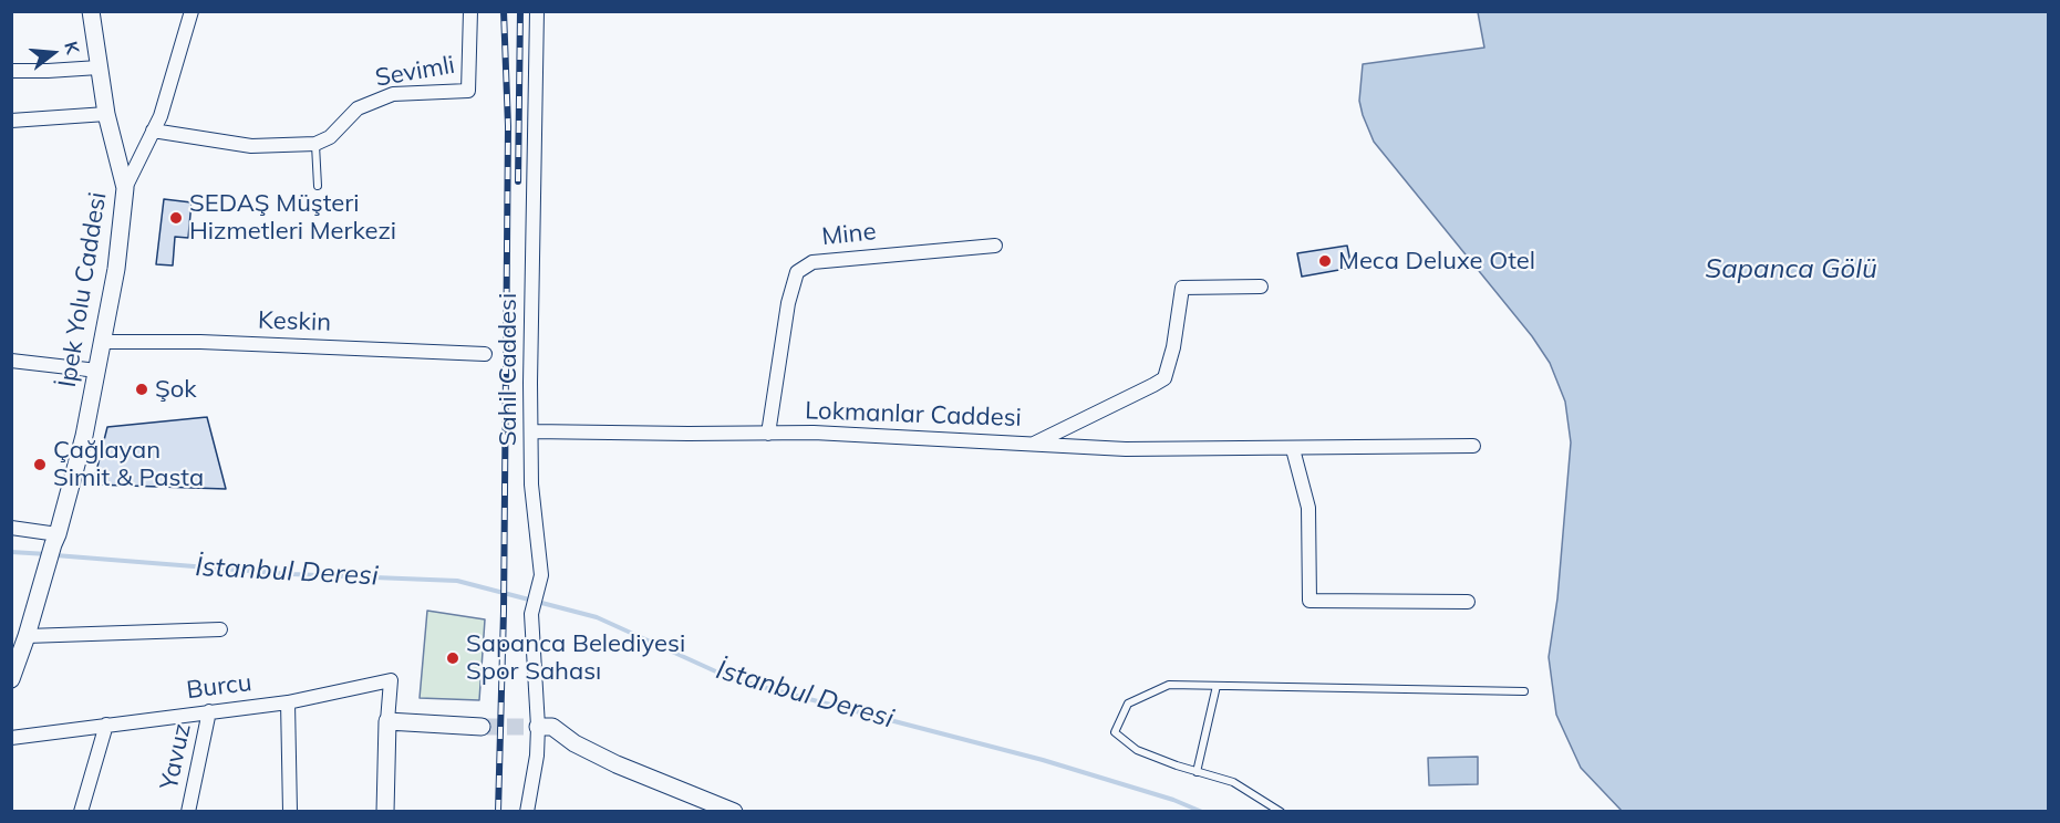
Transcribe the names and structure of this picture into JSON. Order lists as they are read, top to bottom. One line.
{"streets":{"street":["Sevimli","Mine","İpek Yolu Caddesi","Keskin","Sahil Caddesi","Lokmanlar Caddesi","Burcu","Yavuz"]},"crossings":[["Mine","Lokmanlar Caddesi"],["İpek Yolu Caddesi","Keskin"],["Sahil Caddesi","Lokmanlar Caddesi"],["Burcu","Yavuz"]],"water":["Sapanca Gölü","İstanbul Deresi"],"places":["SEDAŞ Müşteri Hizmetleri Merkezi","Meca Deluxe Otel","Şok","Çağlayan Simit & Pasta","Sapanca Belediyesi Spor Sahası"],"north":"right"}
